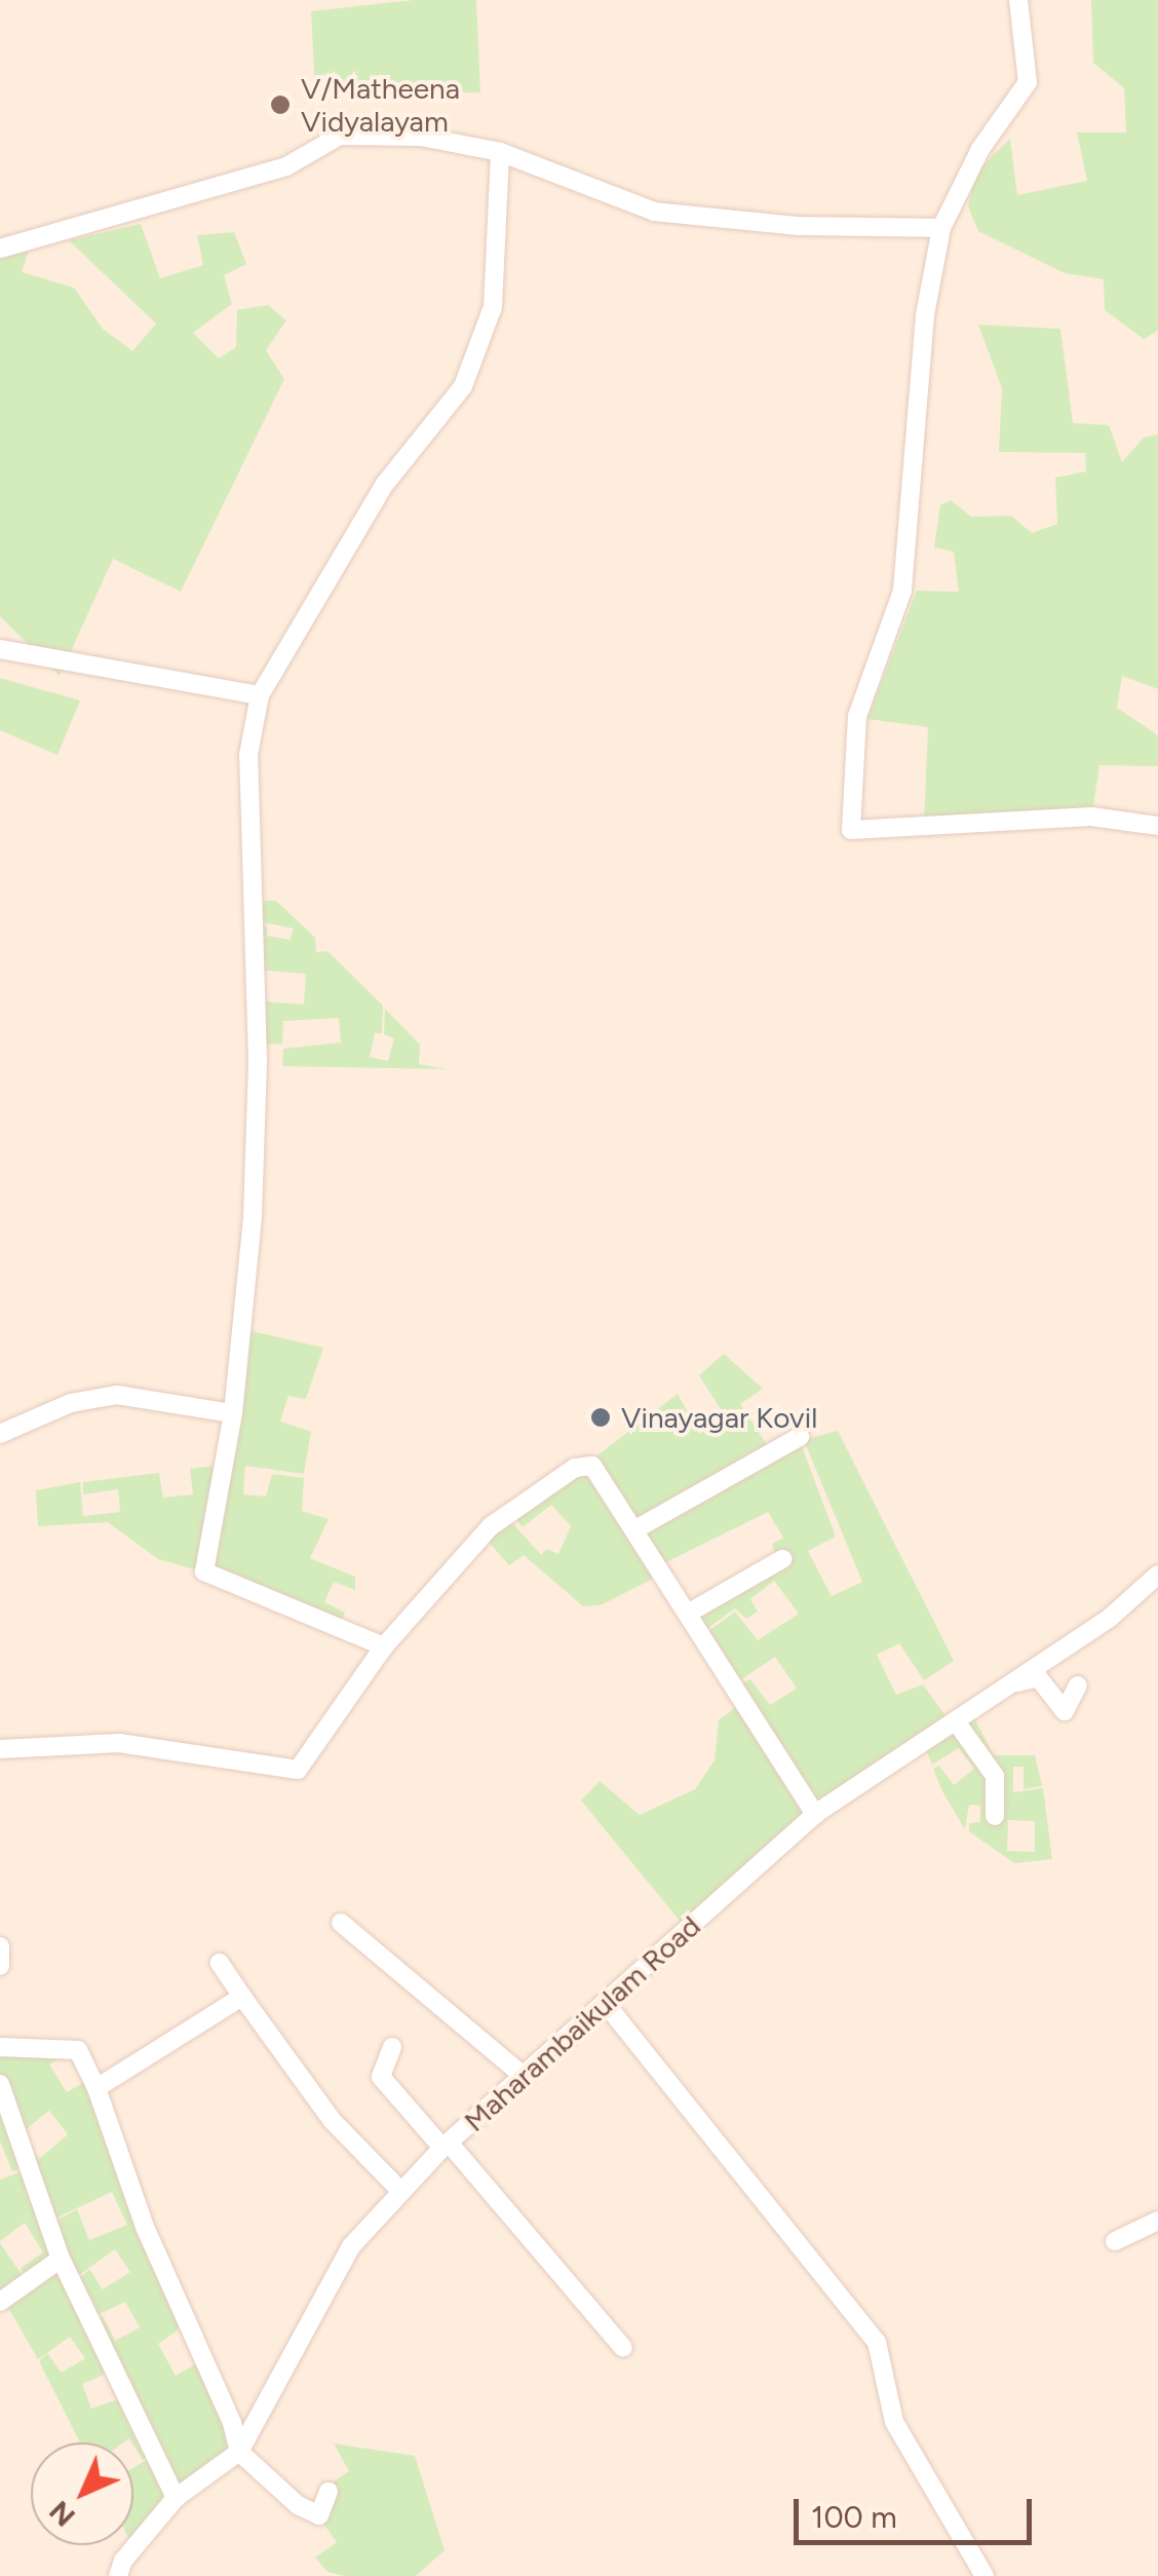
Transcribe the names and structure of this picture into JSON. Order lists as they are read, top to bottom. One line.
{"streets":{"street":["Maharambaikulam Road"]},"places":["V/Matheena Vidyalayam","Vinayagar Kovil"],"scale_bar":"100 m","north":"bottom left"}
